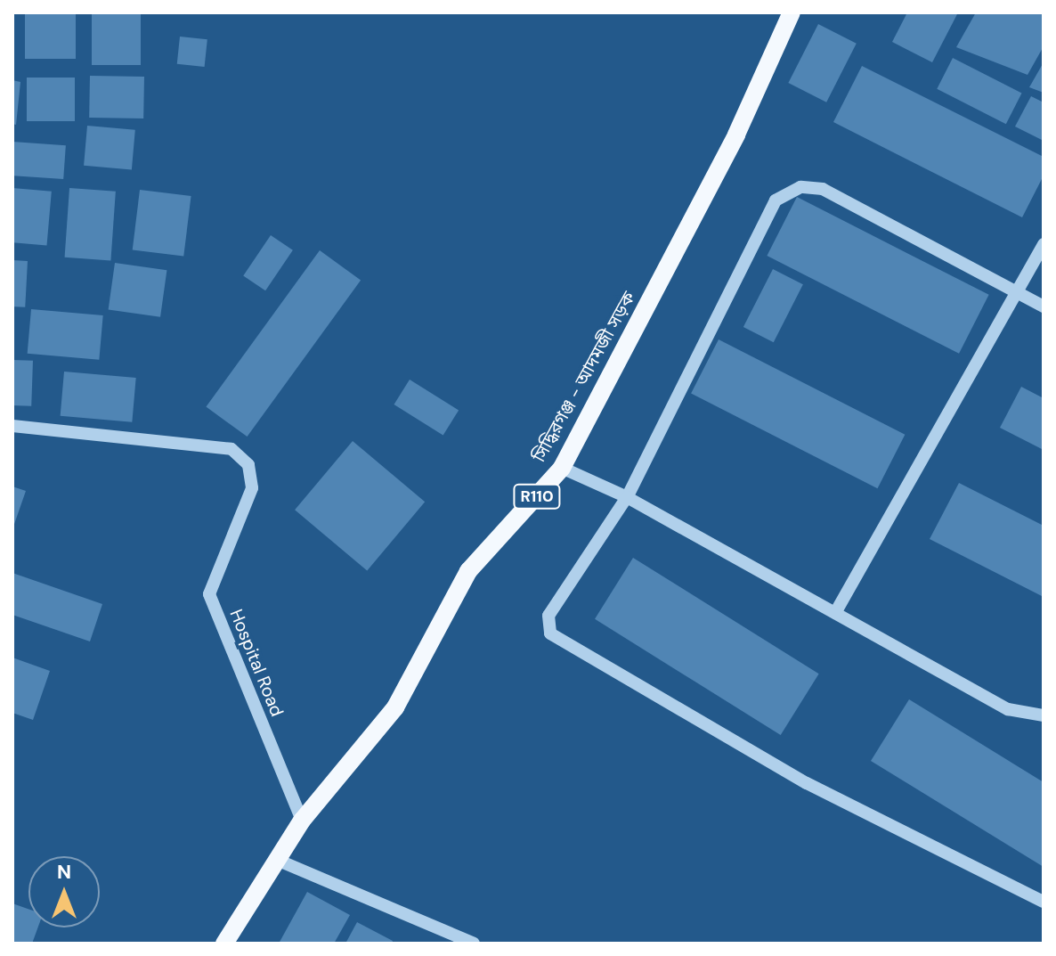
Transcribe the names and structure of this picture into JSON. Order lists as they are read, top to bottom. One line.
{"streets":{"main road":["সিদ্ধিরগঞ্জ - আদমজী সড়ক","R110"],"street":["Hospital Road"]},"crossings":[["সিদ্ধিরগঞ্জ - আদমজী সড়ক","Hospital Road"]],"north":"top"}
